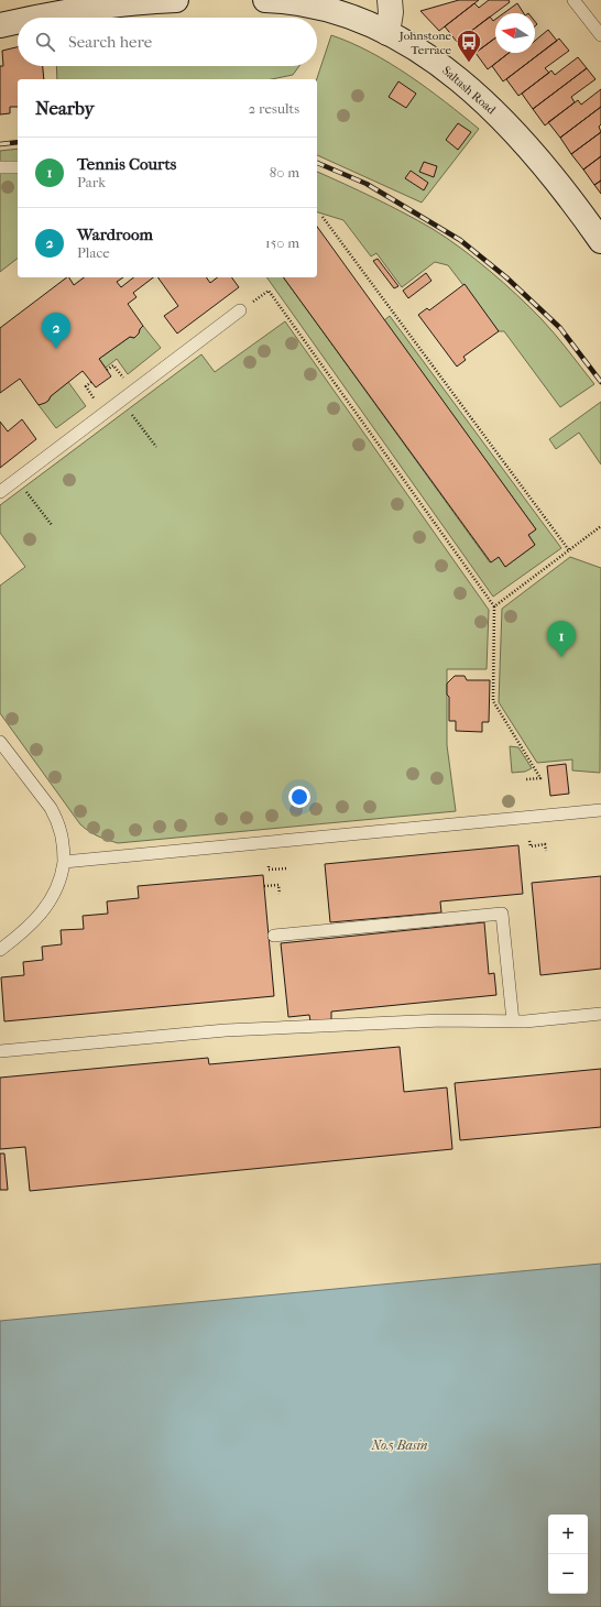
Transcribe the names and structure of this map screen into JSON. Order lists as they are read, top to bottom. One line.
{"streets":{"main road":["Saltash Road"]},"water":["No.5 Basin"],"places":{"bus stop":["Johnstone Terrace"]},"north":"left","page":{"search":"Search here","heading":["Nearby","2 results"],"list":[{"mark":"1","name":"Tennis Courts","note":"Park","value":"80 m"},{"mark":"2","name":"Wardroom","note":"Place","value":"150 m"}],"pins":["2","1"],"map_buttons":["+","−"]}}
